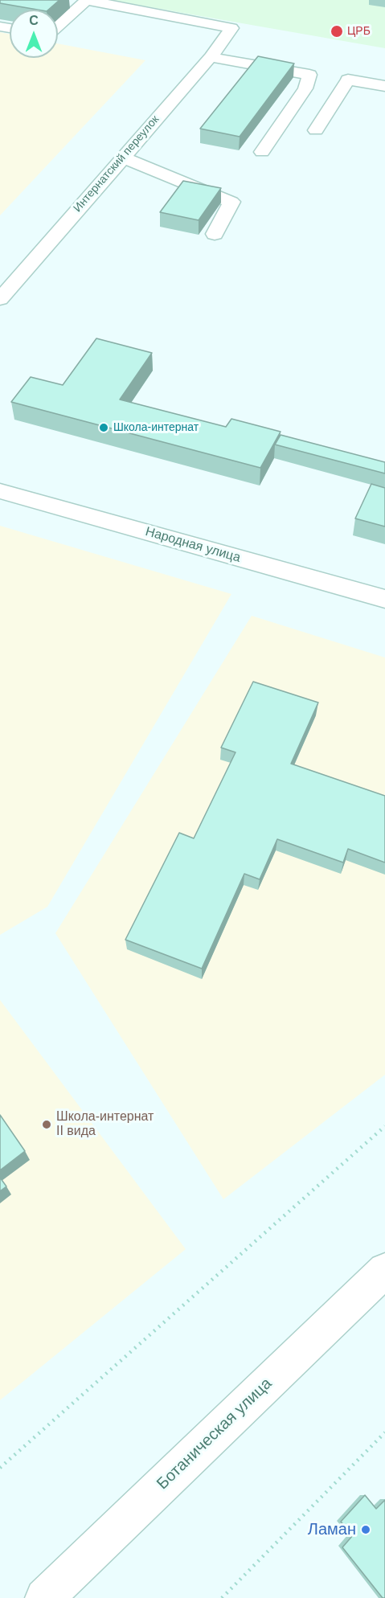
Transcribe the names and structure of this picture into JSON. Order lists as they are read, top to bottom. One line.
{"streets":{"street":["Интернатский переулок","Народная улица","Ботаническая улица"]},"places":["ЦРБ","Школа-интернат","Школа-интернат II вида","Ламан"],"north":"top"}
